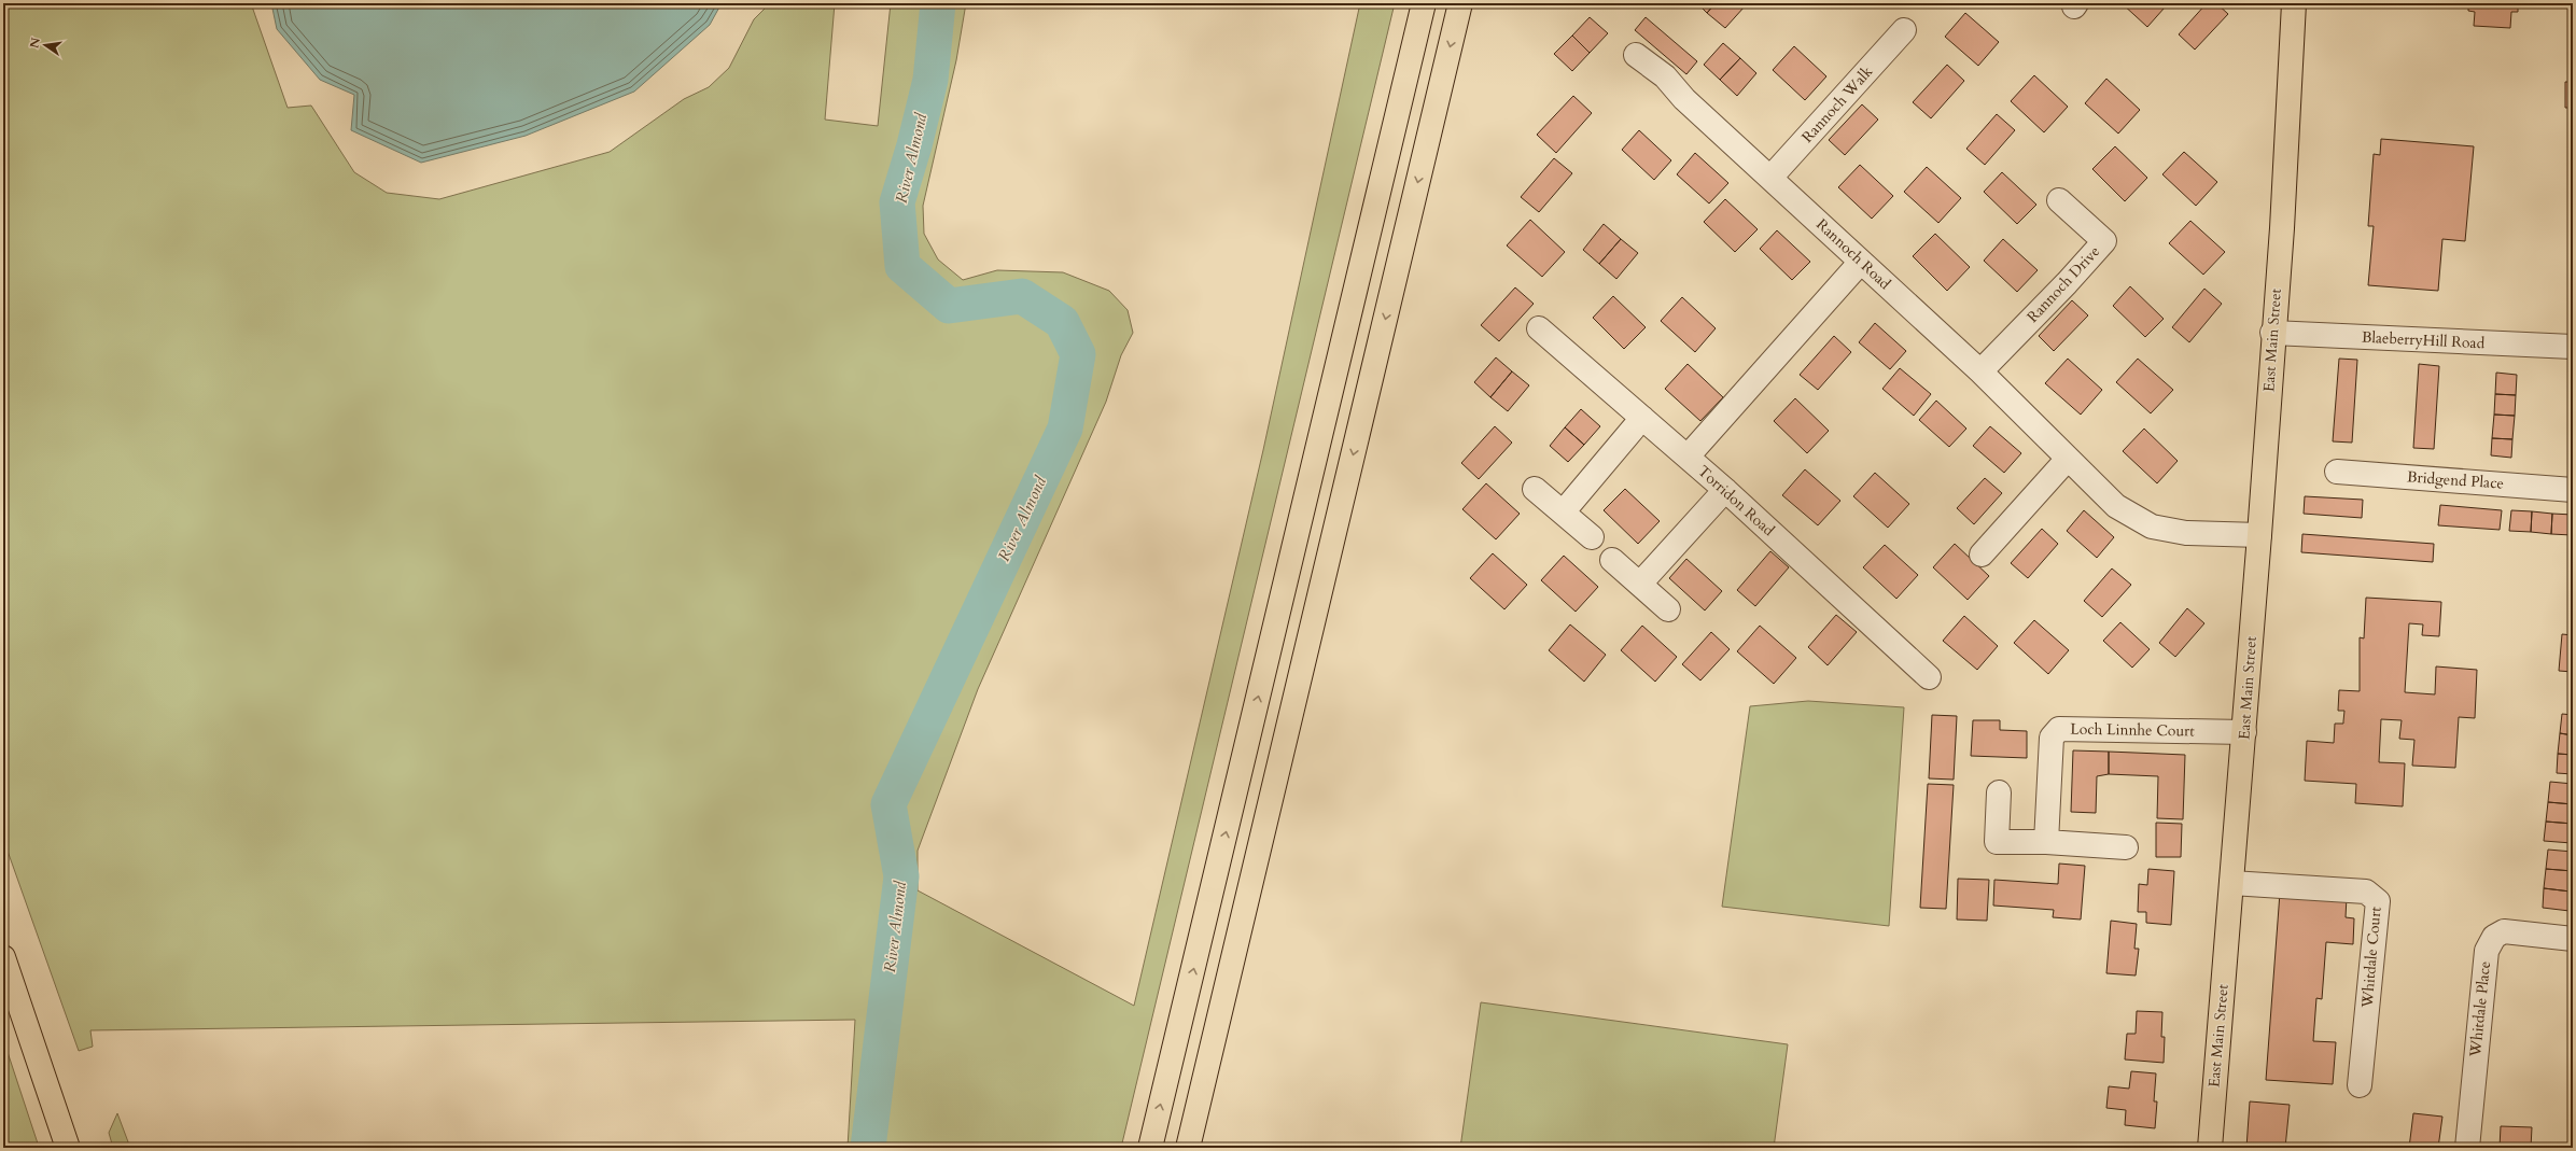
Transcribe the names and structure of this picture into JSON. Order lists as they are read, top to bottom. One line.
{"streets":{"main road":["East Main Street"],"street":["Rannoch Walk","Rannoch Road","Rannoch Drive","BlaeberryHill Road","Bridgend Place","Torridon Road","Loch Linnhe Court","Whitdale Court","Whitdale Place"]},"crossings":[["Rannoch Walk","Rannoch Road"],["Rannoch Road","Rannoch Drive"],["Rannoch Road","East Main Street"],["East Main Street","BlaeberryHill Road"],["East Main Street","Loch Linnhe Court"],["East Main Street","Whitdale Court"]],"water":["River Almond"],"north":"left"}
